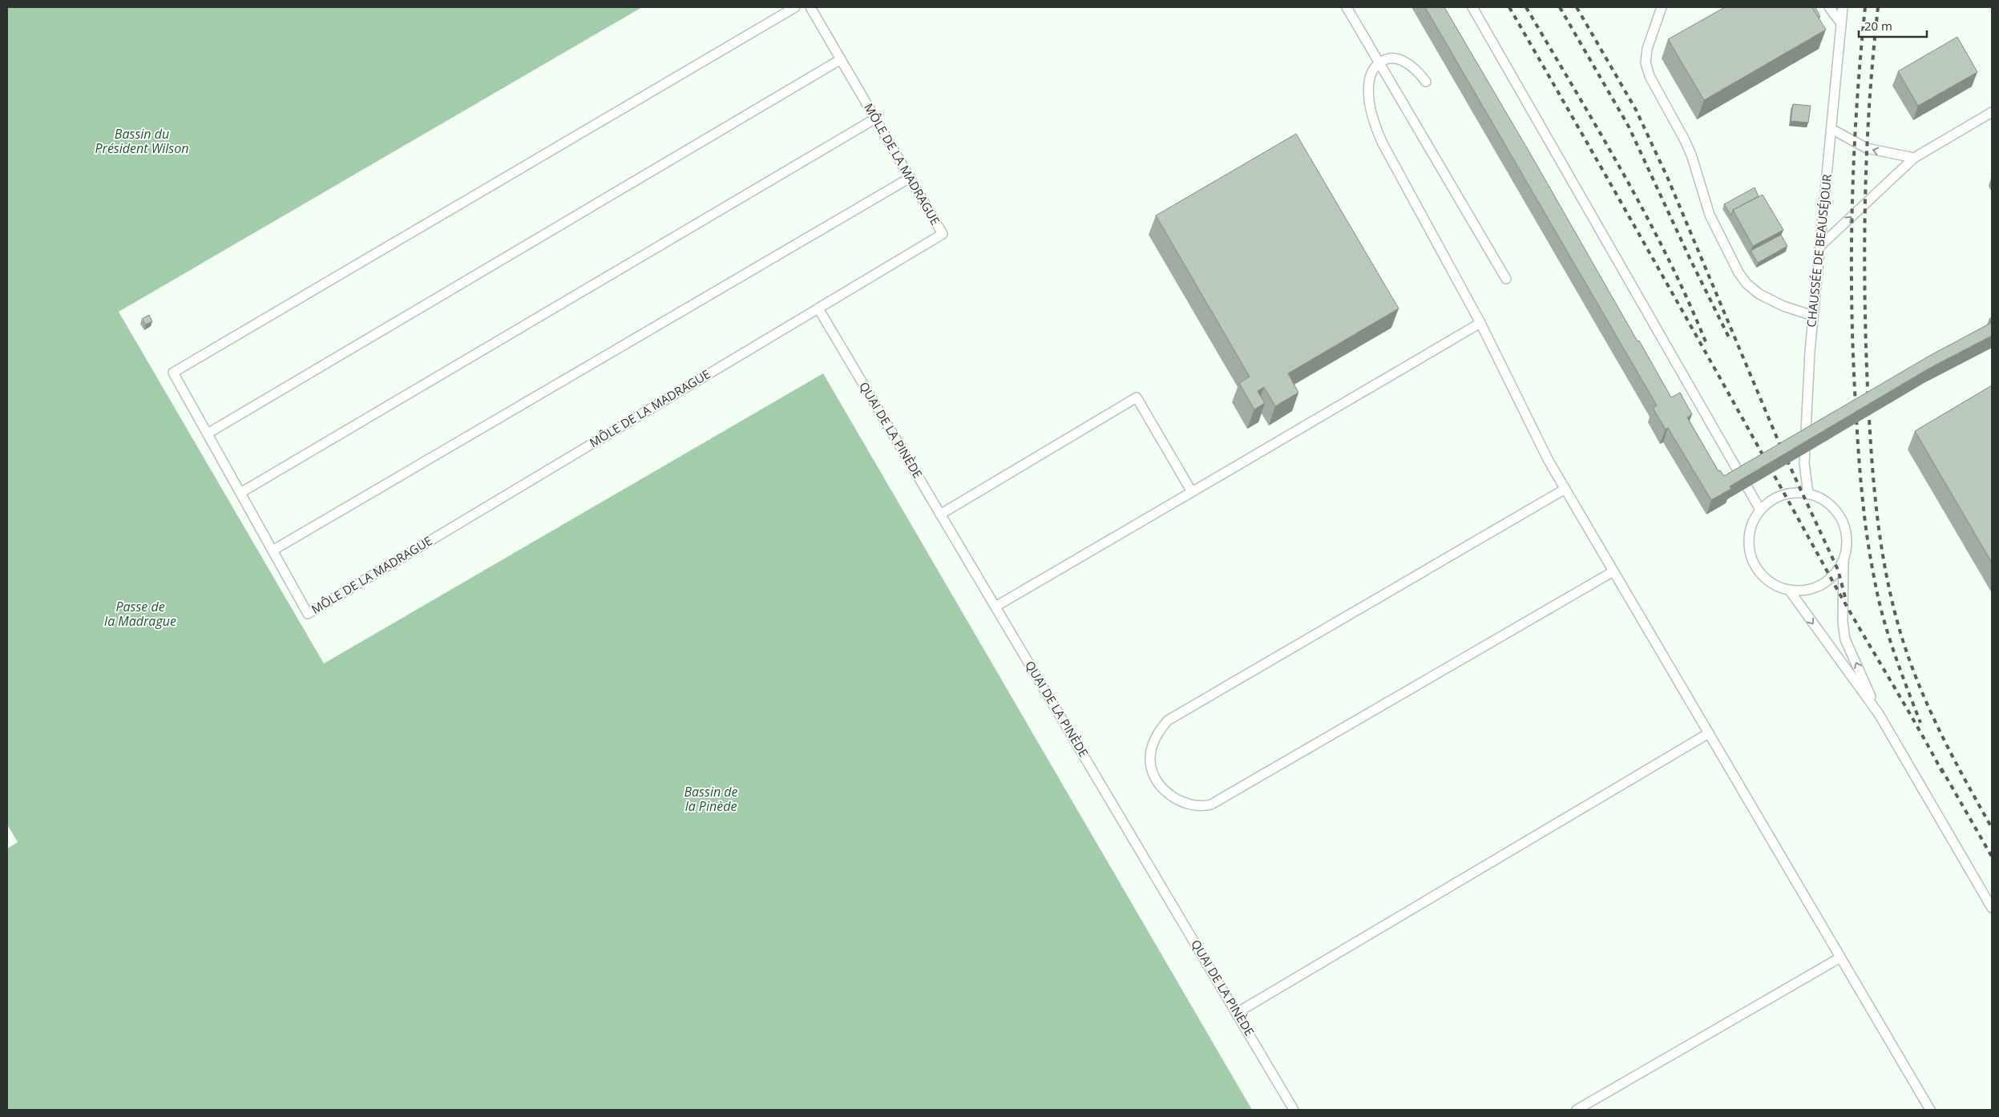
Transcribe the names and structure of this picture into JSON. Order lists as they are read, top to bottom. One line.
{"streets":{"lane":["MÔLE DE LA MADRAGUE","CHAUSSÉE DE BEAUSÉJOUR","QUAI DE LA PINÈDE"]},"crossings":[["MÔLE DE LA MADRAGUE","QUAI DE LA PINÈDE"]],"water":["Bassin du Président Wilson","Passe de la Madrague","Bassin de la Pinède"],"scale_bar":"20 m"}
